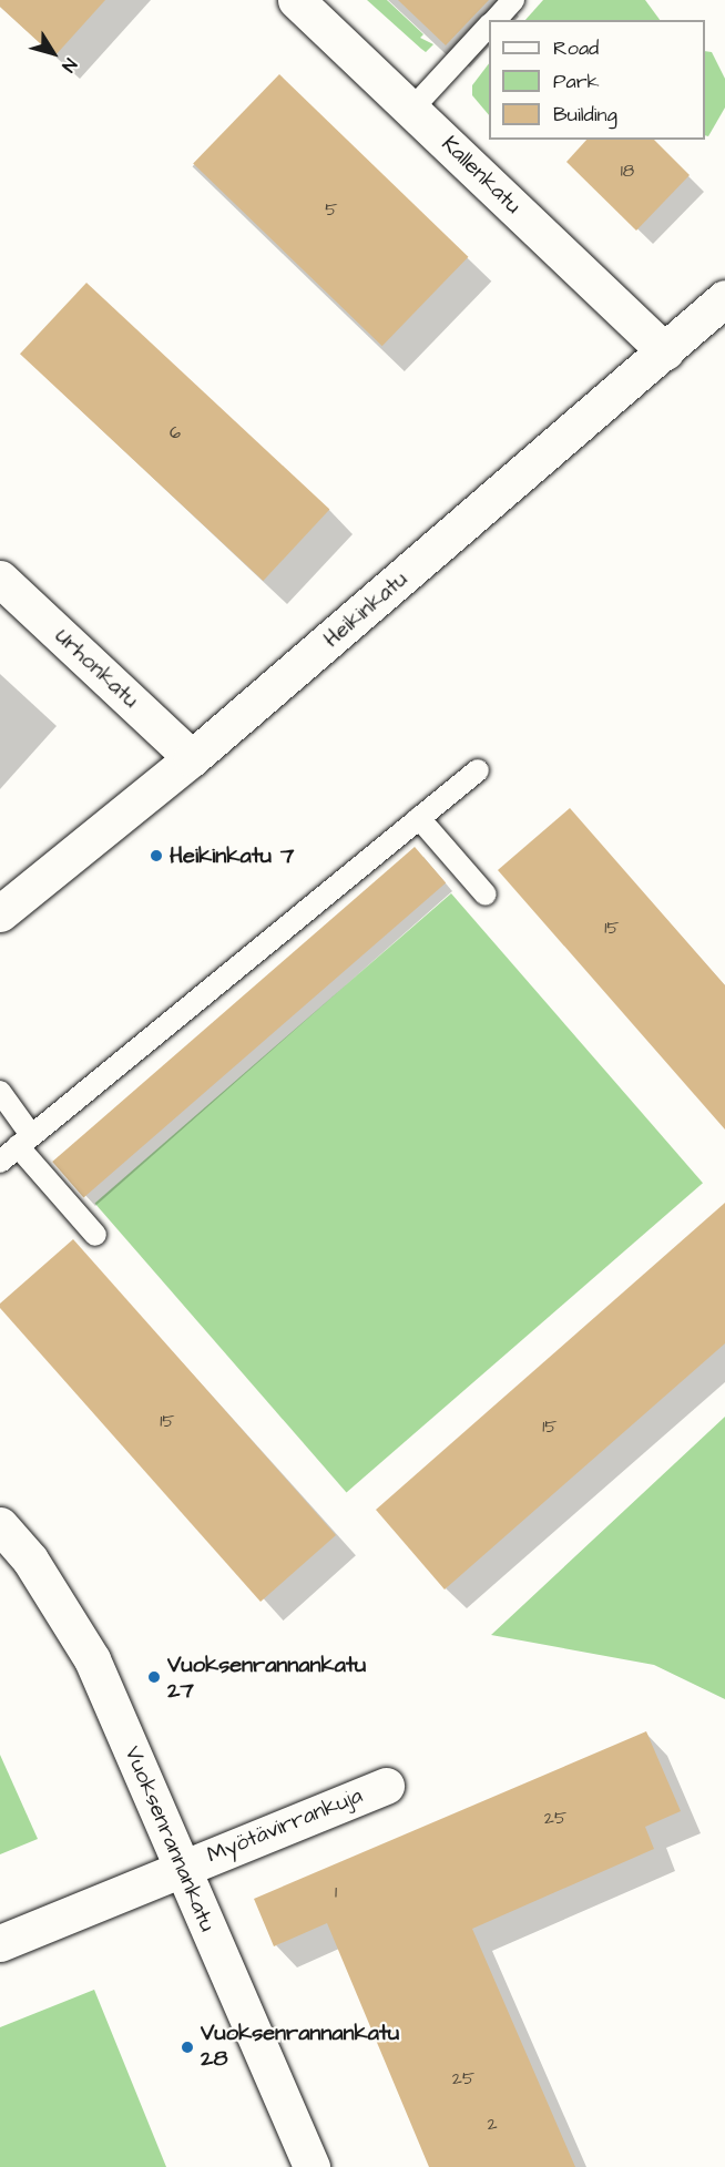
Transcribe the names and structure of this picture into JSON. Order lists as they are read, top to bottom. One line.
{"streets":{"street":["Kallenkatu","Heikinkatu","Urhonkatu","Myötävirrankuja","Vuoksenrannankatu"]},"crossings":[["Kallenkatu","Heikinkatu"],["Heikinkatu","Urhonkatu"],["Myötävirrankuja","Vuoksenrannankatu"]],"places":["Heikinkatu 7","Vuoksenrannankatu 27","Vuoksenrannankatu 28"],"house_numbers":["18","5","6","15","15","15","25","1","25","2"],"legend":["Road","Park","Building"],"north":"bottom right"}
